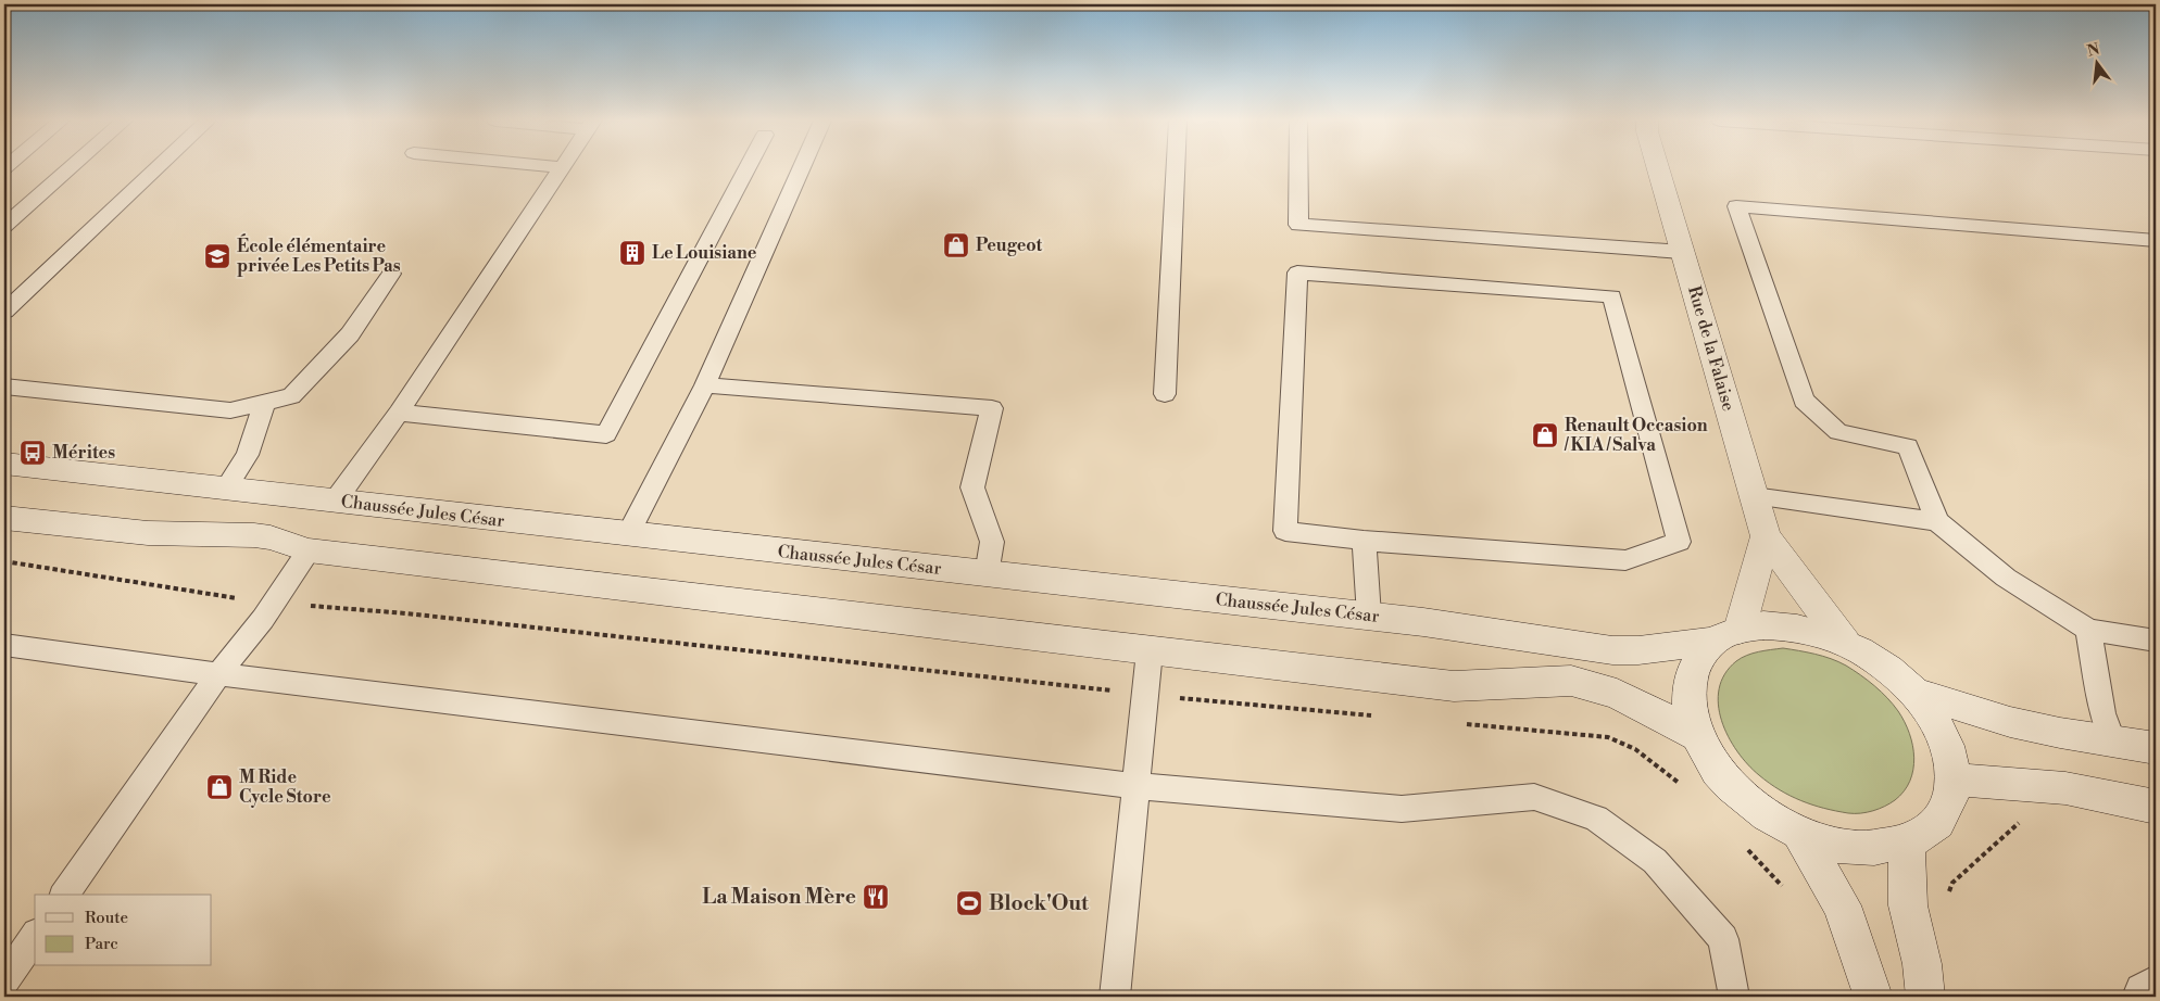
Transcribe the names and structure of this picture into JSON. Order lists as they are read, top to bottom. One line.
{"streets":{"main road":["Rue de la Falaise","Chaussée Jules César"]},"crossings":[["Rue de la Falaise","Chaussée Jules César"]],"places":{"shop":["Peugeot","Renault Occasion / KIA / Salva","M Ride Cycle Store"],"building":["Le Louisiane"],"school or university":["École élémentaire privée Les Petits Pas"],"bus stop":["Mérites"],"restaurant":["La Maison Mère"],"sports":["Block'Out"]},"legend":["Route","Parc"],"north":"top"}
